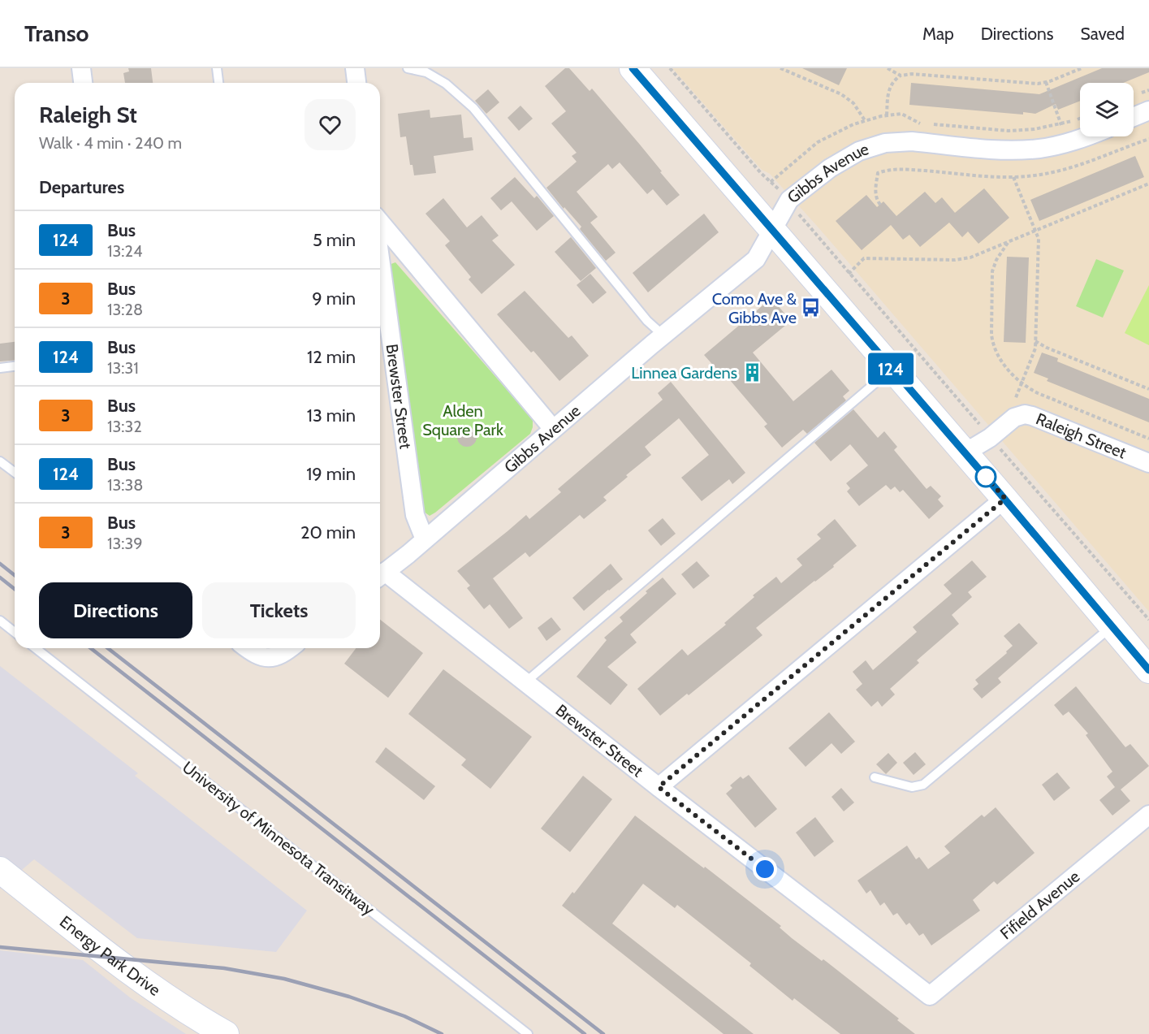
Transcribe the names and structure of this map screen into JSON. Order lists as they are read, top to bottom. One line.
{"streets":{"main road":["Energy Park Drive"],"street":["Gibbs Avenue","Brewster Street","Raleigh Street","Fifield Avenue"],"lane":["University of Minnesota Transitway"]},"crossings":[["Gibbs Avenue","Brewster Street"],["Brewster Street","Fifield Avenue"]],"parks":["Alden Square Park"],"places":{"bus stop":["Como Ave & Gibbs Ave"],"building":["Linnea Gardens"]},"lines":["bus line 124"],"page":{"header":"Transo","nav":["Map","Directions","Saved"],"on_map":"124","heading":[["Raleigh St","Walk · 4 min · 240 m"],"Departures"],"list":[{"mark":"124","name":"Bus","note":"13:24","value":"5 min"},{"mark":"3","name":"Bus","note":"13:28","value":"9 min"},{"mark":"124","name":"Bus","note":"13:31","value":"12 min"},{"mark":"3","name":"Bus","note":"13:32","value":"13 min"},{"mark":"124","name":"Bus","note":"13:38","value":"19 min"},{"mark":"3","name":"Bus","note":"13:39","value":"20 min"}],"buttons":["Directions","Tickets"]}}
